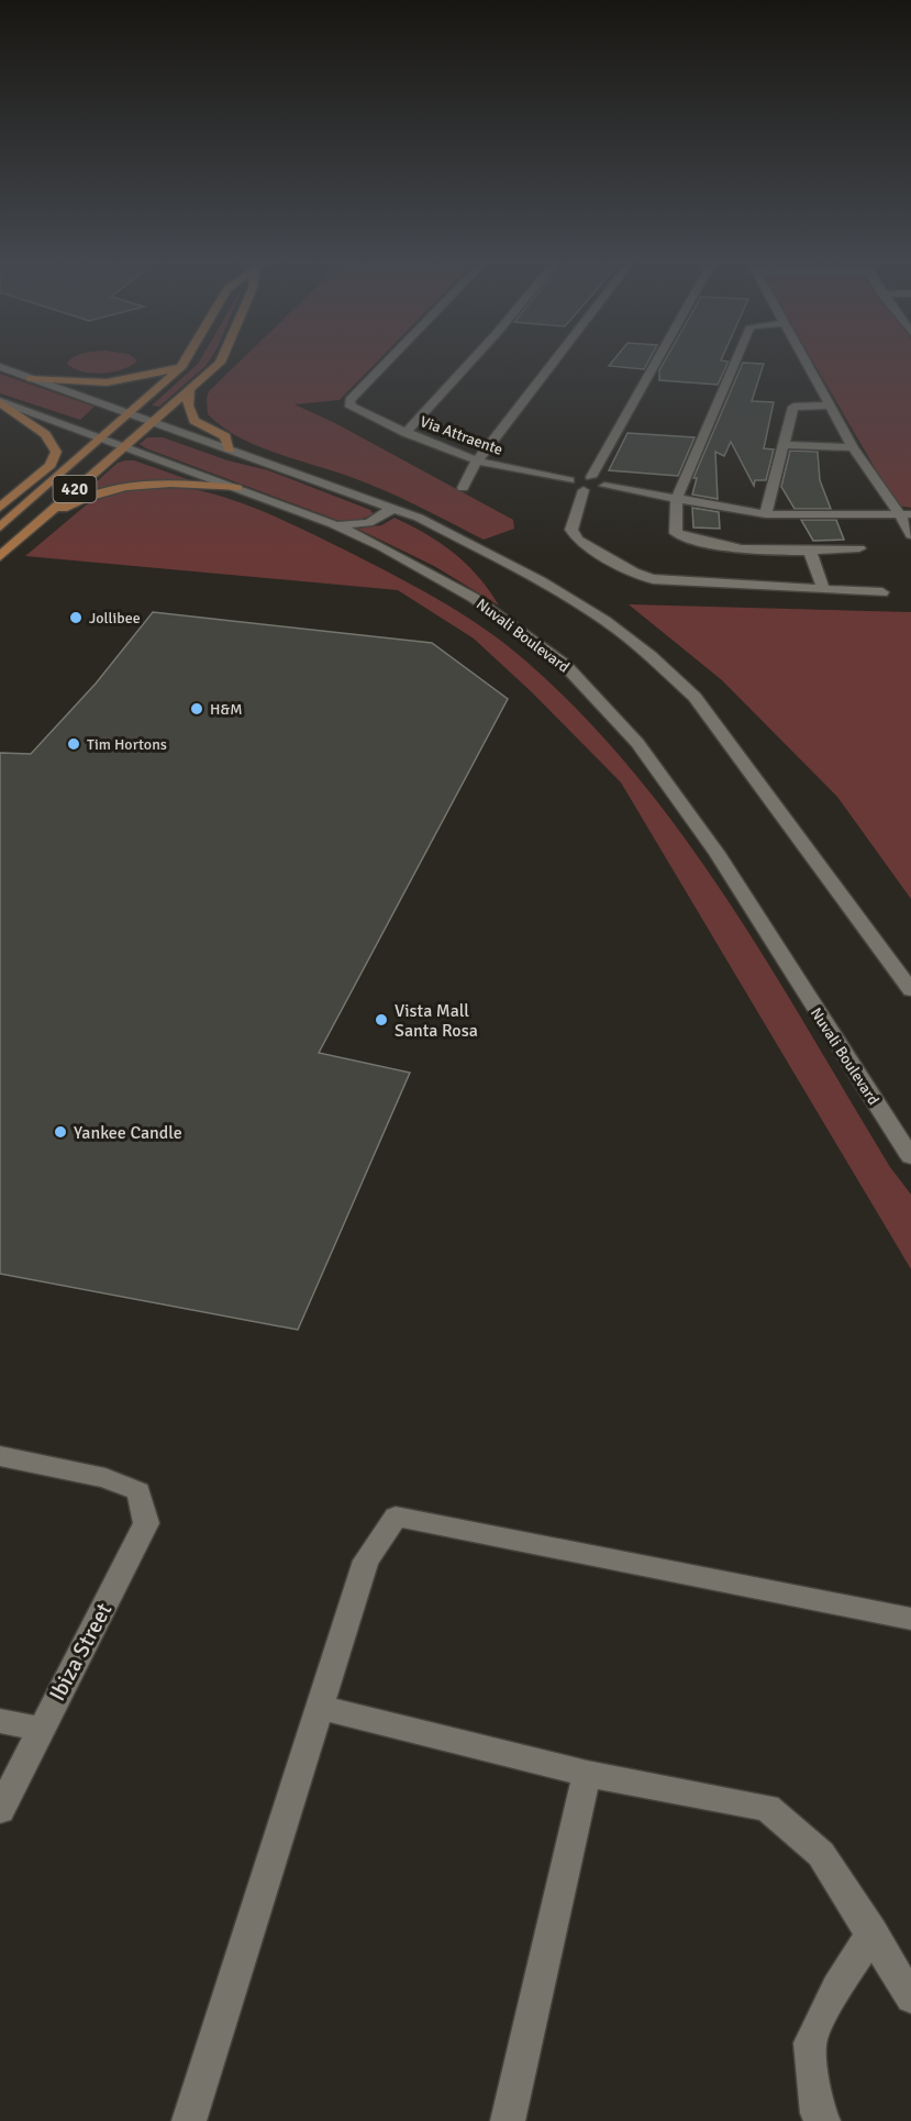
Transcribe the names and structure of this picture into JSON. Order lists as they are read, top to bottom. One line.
{"streets":{"main road":["420"],"street":["Via Attraente","Nuvali Boulevard","Ibiza Street"]},"crossings":[["420","Nuvali Boulevard"]],"places":["Jollibee","H&M","Tim Hortons","Vista Mall Santa Rosa","Yankee Candle"]}
